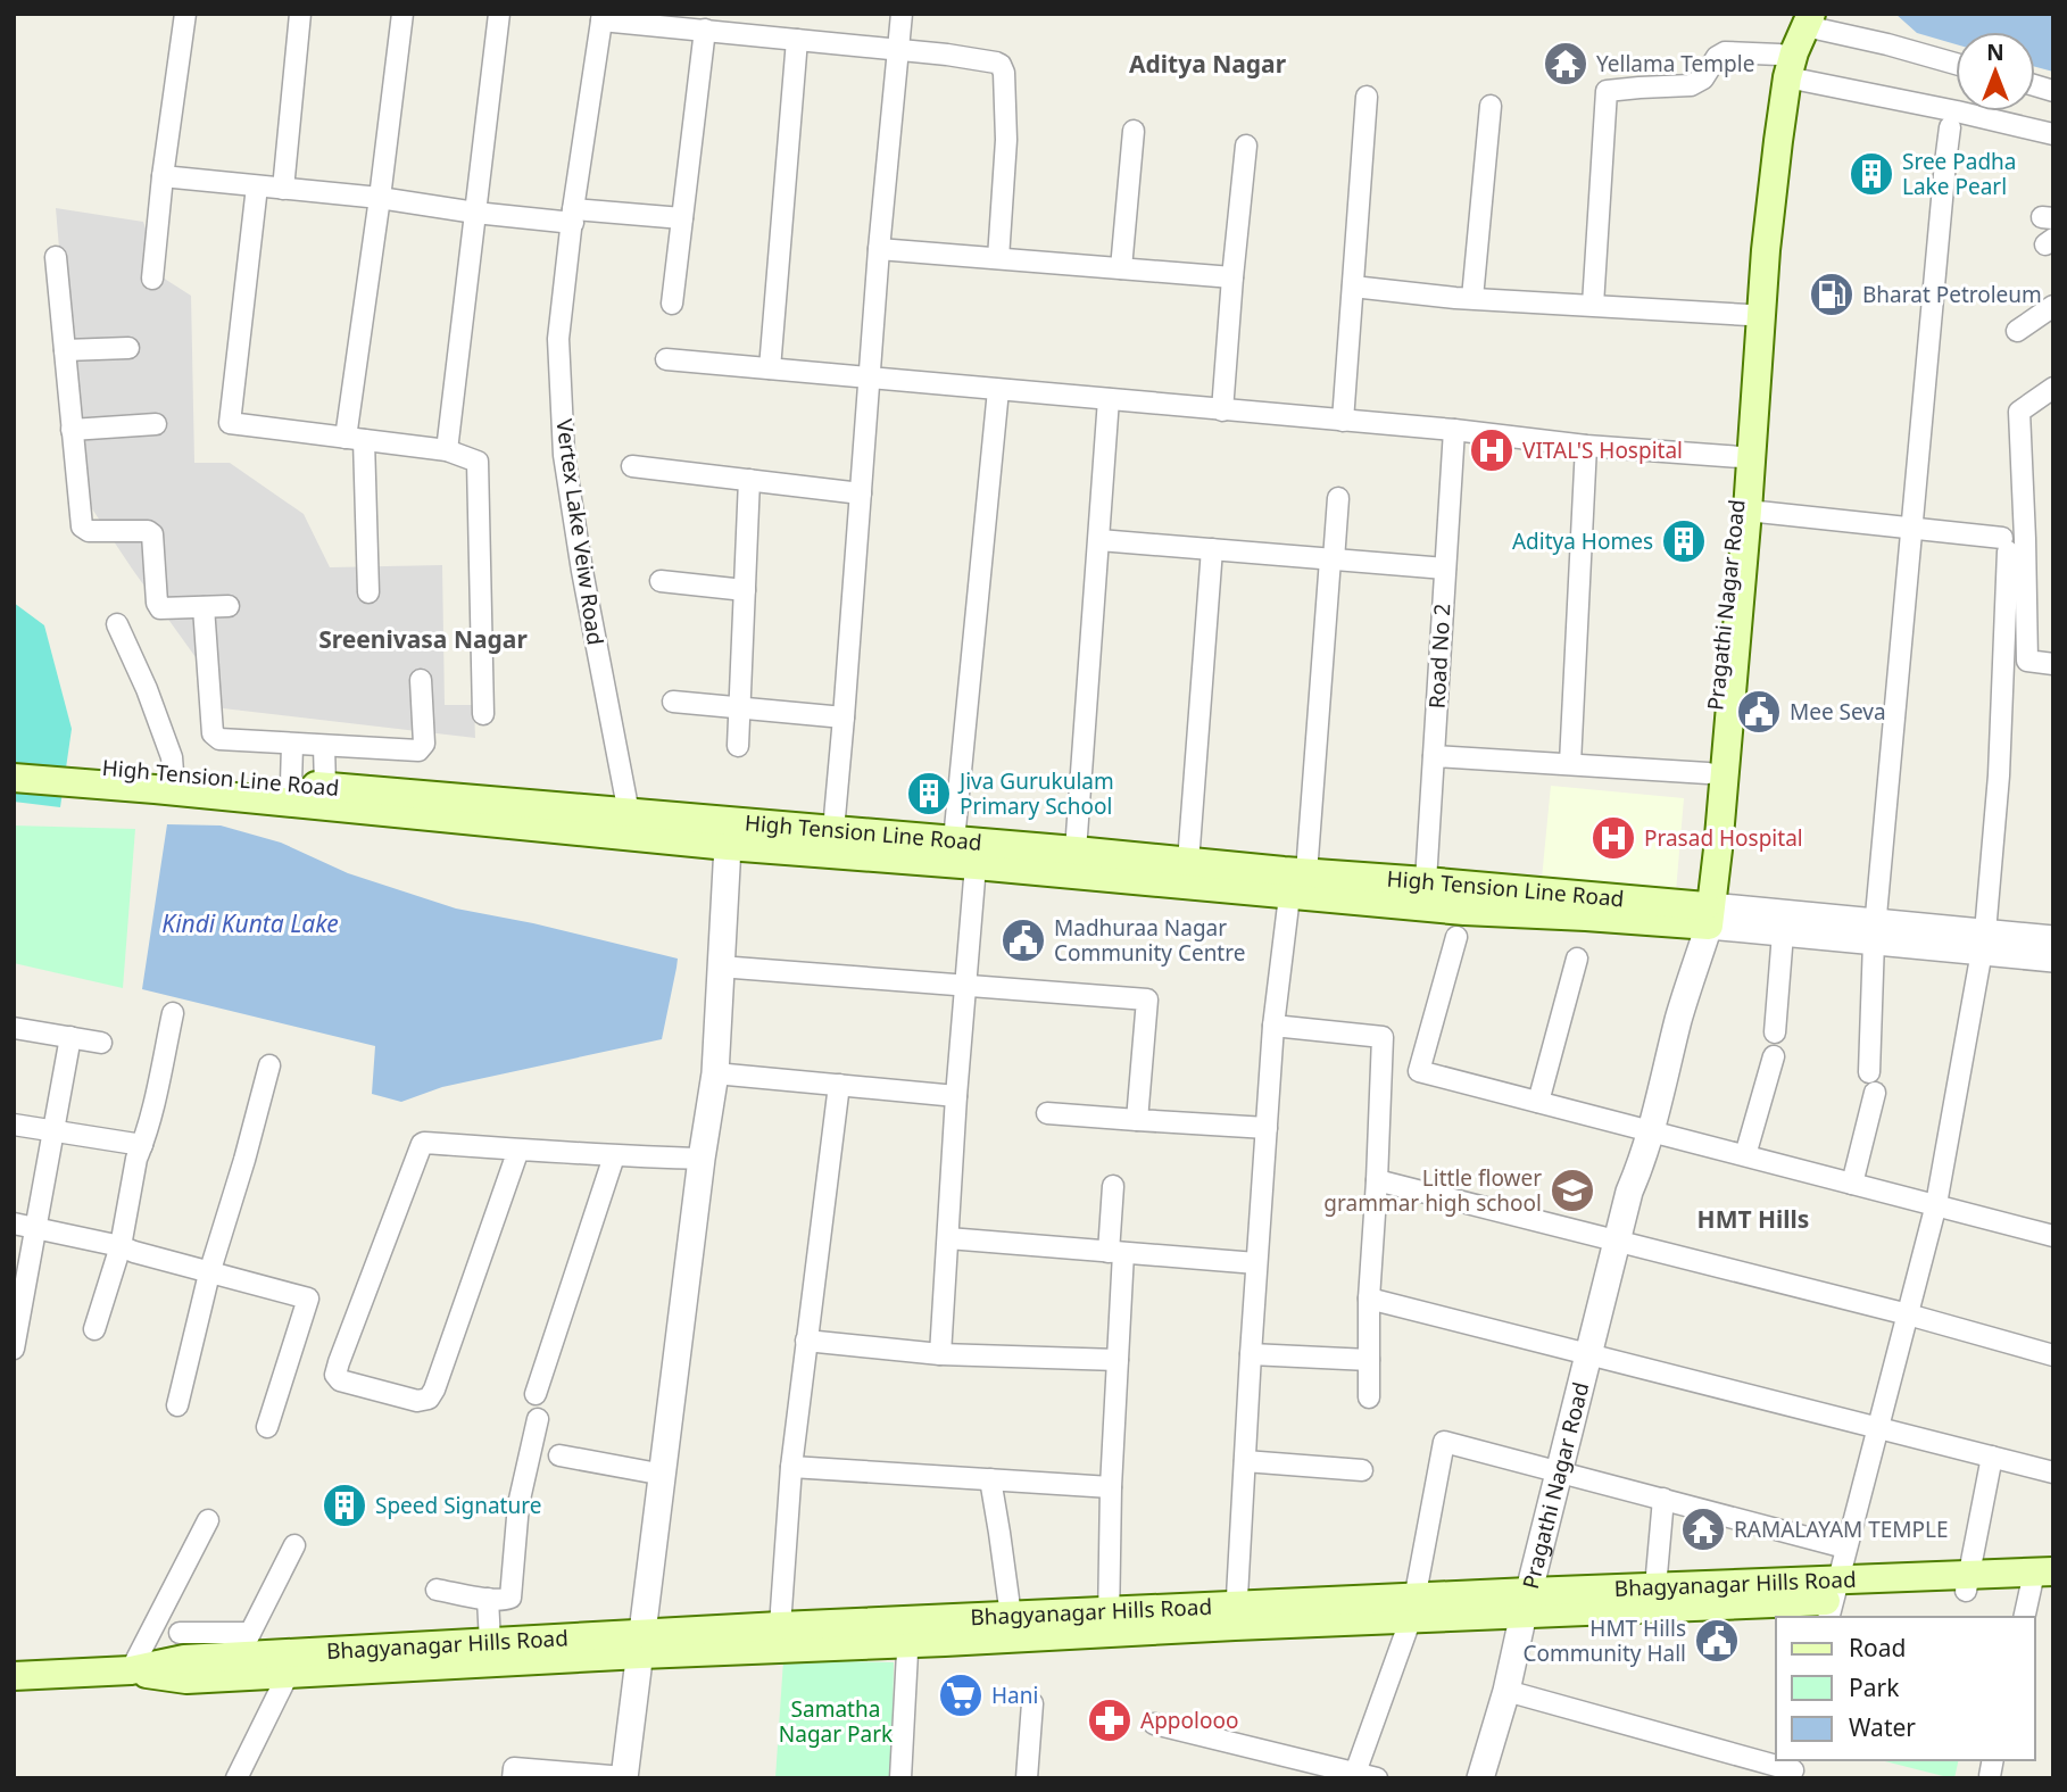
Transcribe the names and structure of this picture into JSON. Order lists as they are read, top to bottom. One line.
{"streets":{"main road":["Pragathi Nagar Road","High Tension Line Road","Bhagyanagar Hills Road"],"street":["Vertex Lake Veiw Road","Road No 2"]},"crossings":[["Vertex Lake Veiw Road","High Tension Line Road"],["Pragathi Nagar Road","High Tension Line Road"],["Pragathi Nagar Road","Bhagyanagar Hills Road"],["Road No 2","High Tension Line Road"]],"districts":["Aditya Nagar","Sreenivasa Nagar","HMT Hills"],"water":["Kindi Kunta Lake"],"parks":["Samatha Nagar Park"],"places":{"temple":["Yellama Temple","RAMALAYAM TEMPLE"],"building":["Sree Padha Lake Pearl","Aditya Homes","Jiva Gurukulam Primary School","Speed Signature"],"fuel station":["Bharat Petroleum"],"hospital":["VITAL'S Hospital","Prasad Hospital"],"public building":["Mee Seva","Madhuraa Nagar Community Centre","HMT Hills Community Hall"],"school or university":["Little flower grammar high school"],"supermarket":["Hani"],"pharmacy":["Appolooo"]},"legend":["Road","Park","Water"],"north":"top"}
